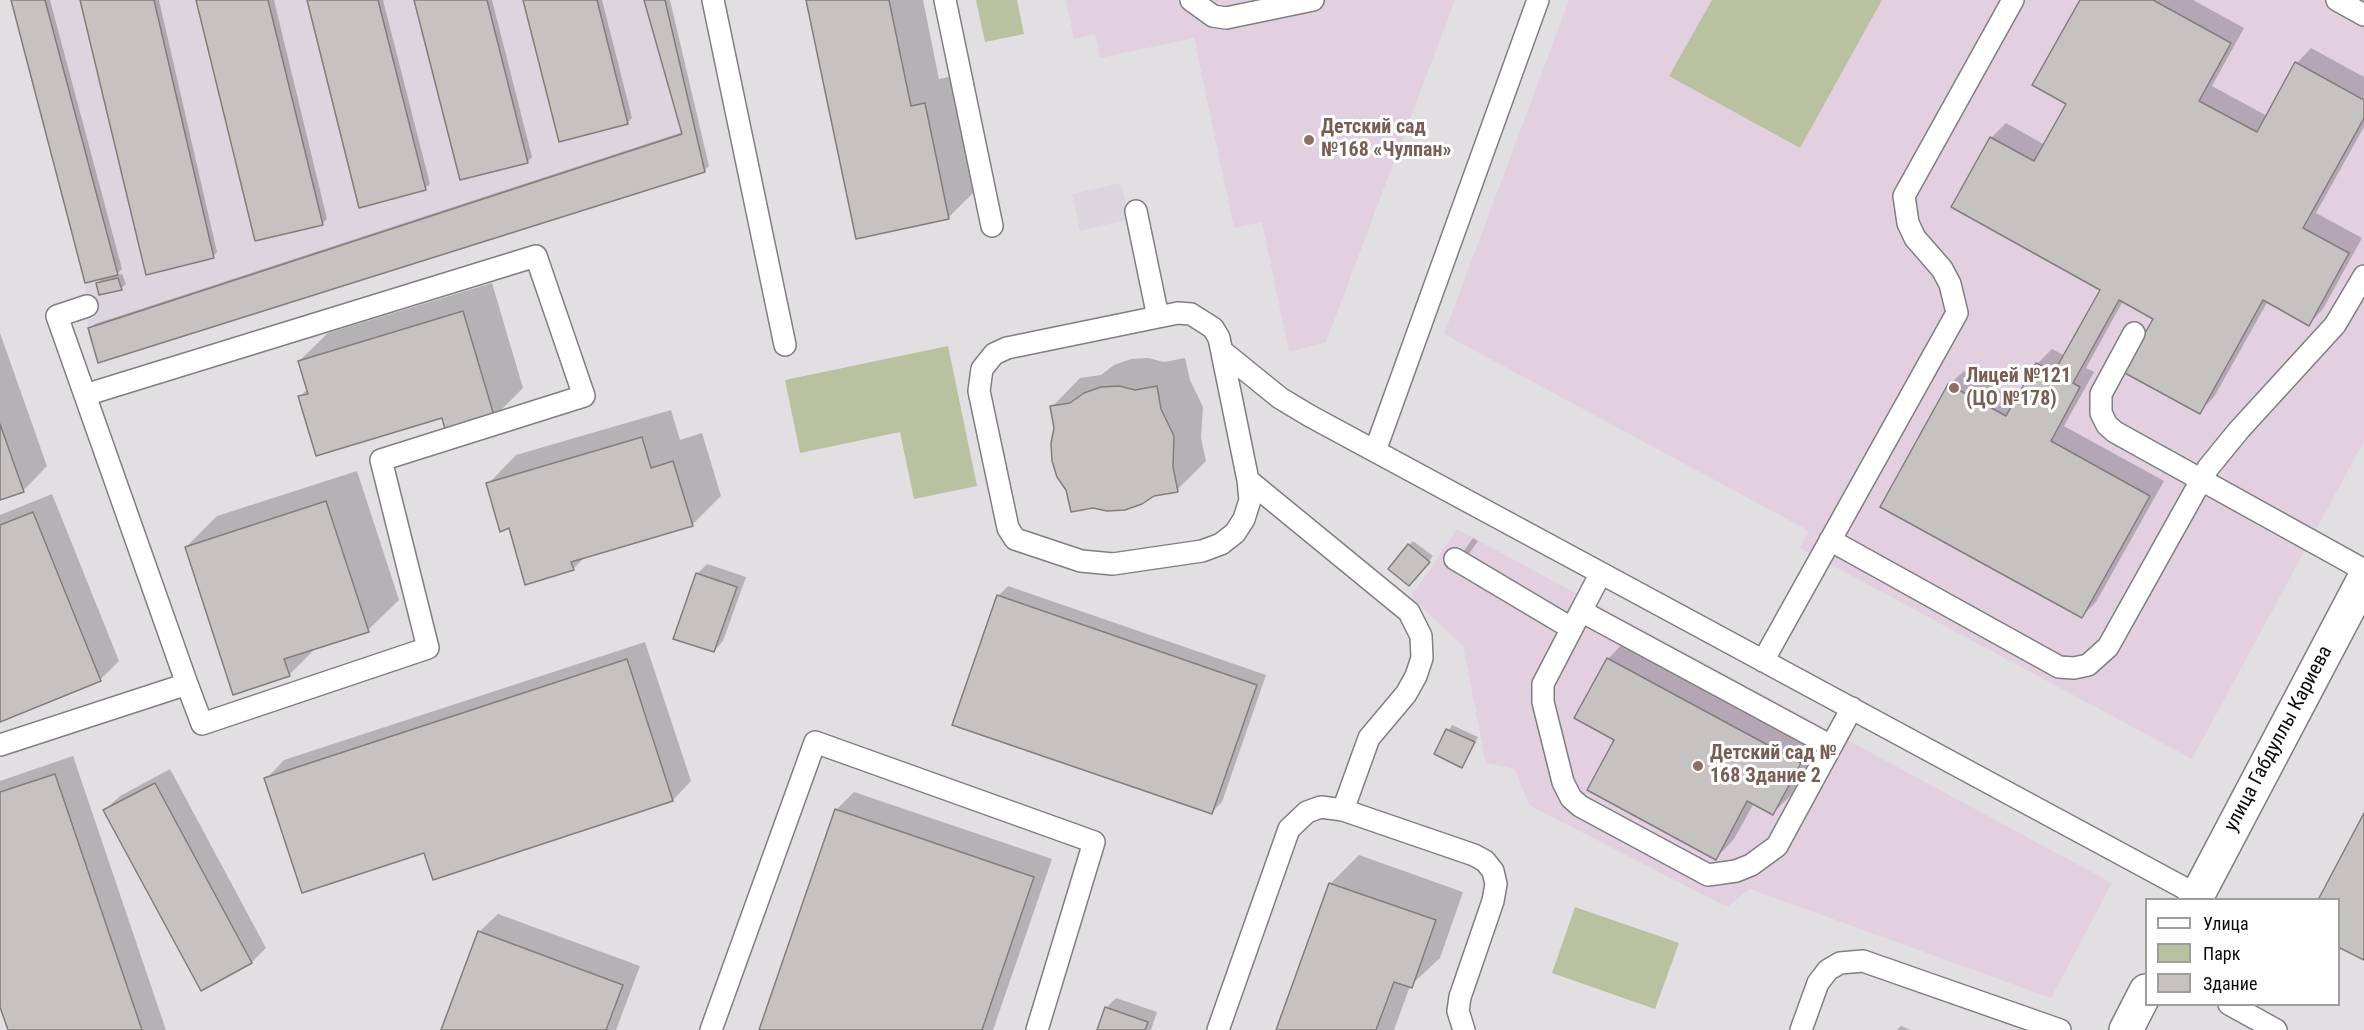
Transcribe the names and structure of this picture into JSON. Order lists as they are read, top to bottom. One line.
{"streets":{"street":["улица Габдуллы Кариева"]},"places":["Детский сад №168 «Чулпан»","Лицей №121 (ЦО №178)","Детский сад № 168 Здание 2"],"legend":["Улица","Парк","Здание"]}
